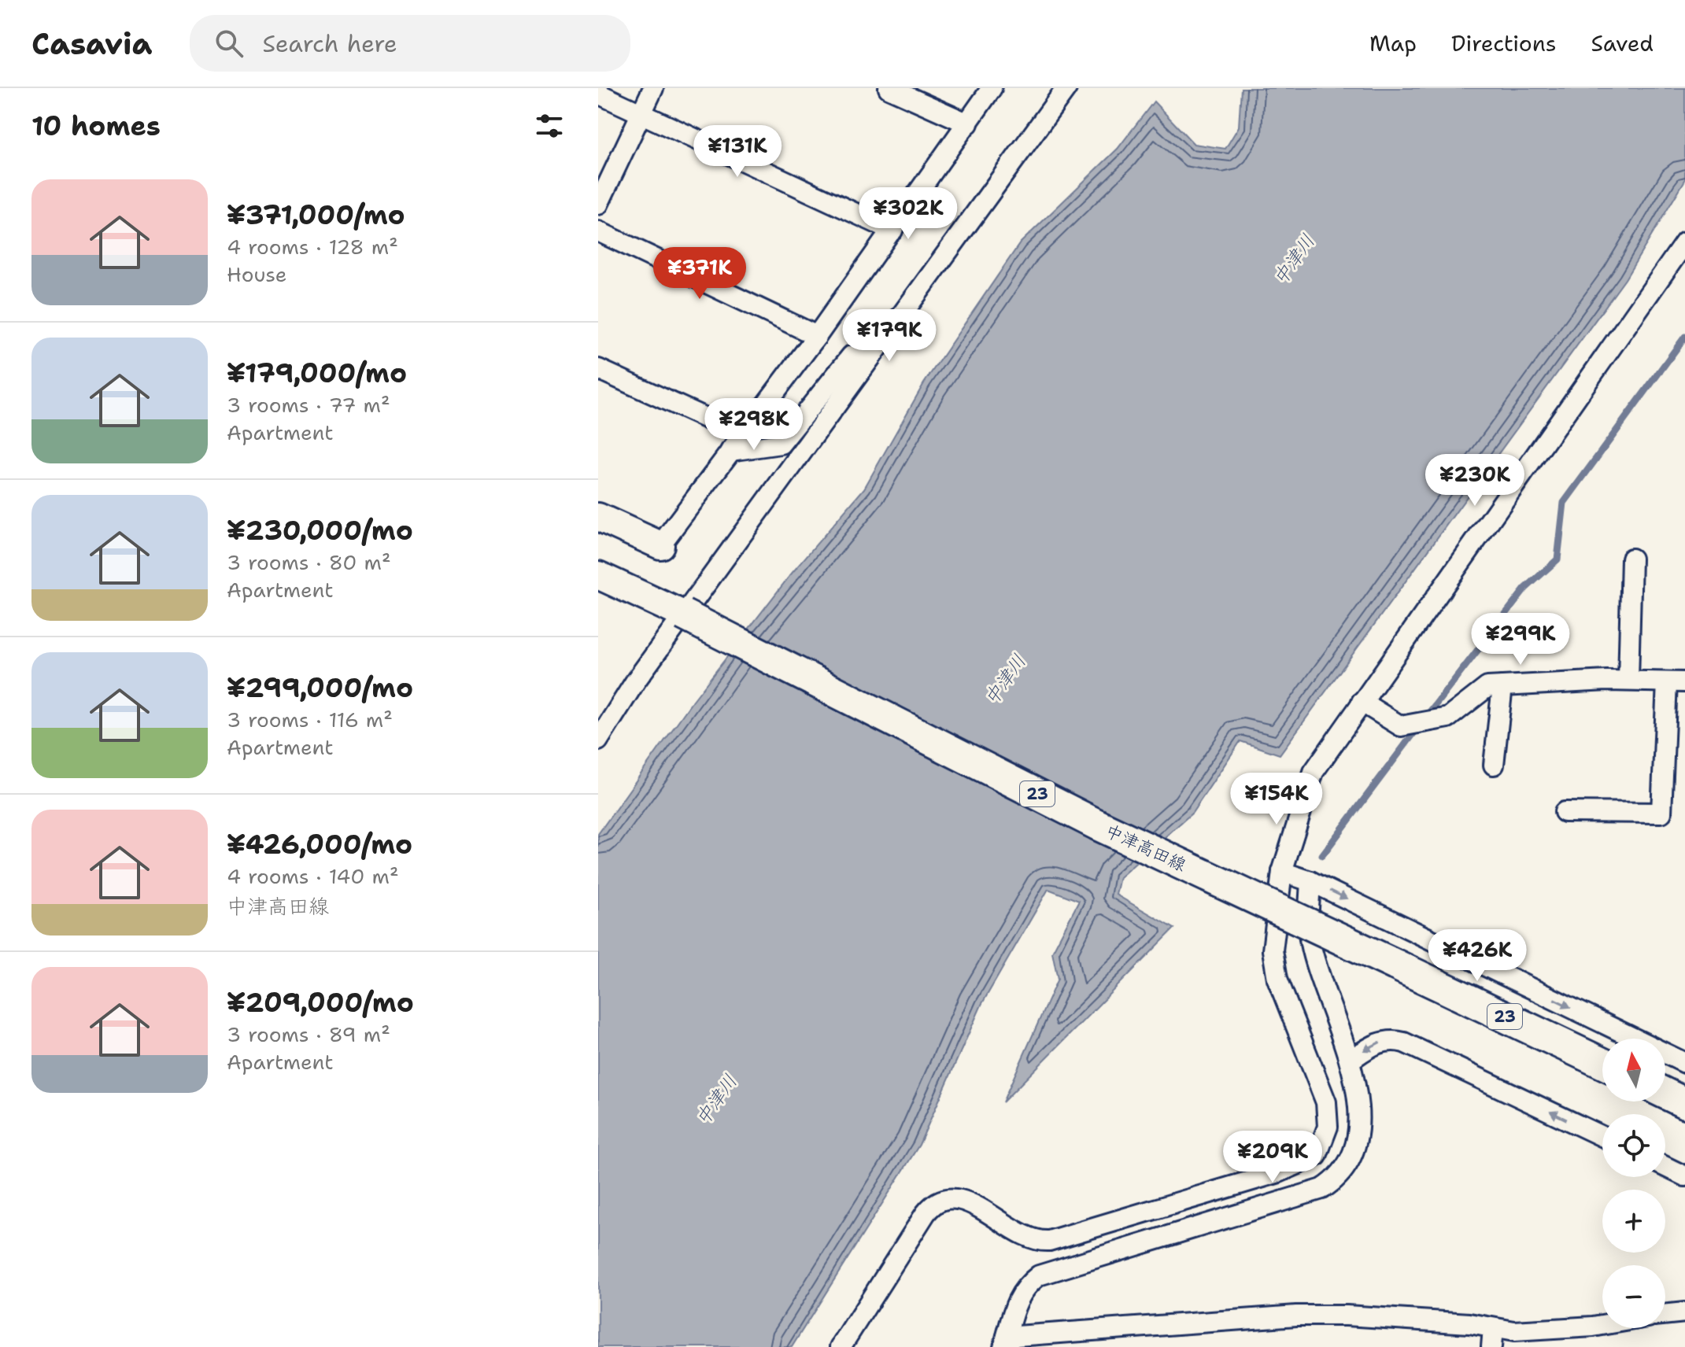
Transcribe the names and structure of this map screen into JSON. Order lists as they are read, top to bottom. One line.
{"streets":{"main road":["23","中津高田線"]},"water":["中津川"],"north":"top","page":{"header":"Casavia","search":"Search here","nav":["Map","Directions","Saved"],"heading":"10 homes","price":["¥131K","¥302K","¥371K","¥179K","¥298K","¥230K","¥299K","¥154K","¥426K","¥209K"],"list":[{"name":"¥371,000/mo","note":"4 rooms · 128 m² · House"},{"name":"¥179,000/mo","note":"3 rooms · 77 m² · Apartment"},{"name":"¥230,000/mo","note":"3 rooms · 80 m² · Apartment"},{"name":"¥299,000/mo","note":"3 rooms · 116 m² · Apartment"},{"name":"¥426,000/mo","note":"4 rooms · 140 m² · 中津高田線"},{"name":"¥209,000/mo","note":"3 rooms · 89 m² · Apartment"}],"map_buttons":["+","−"]}}
